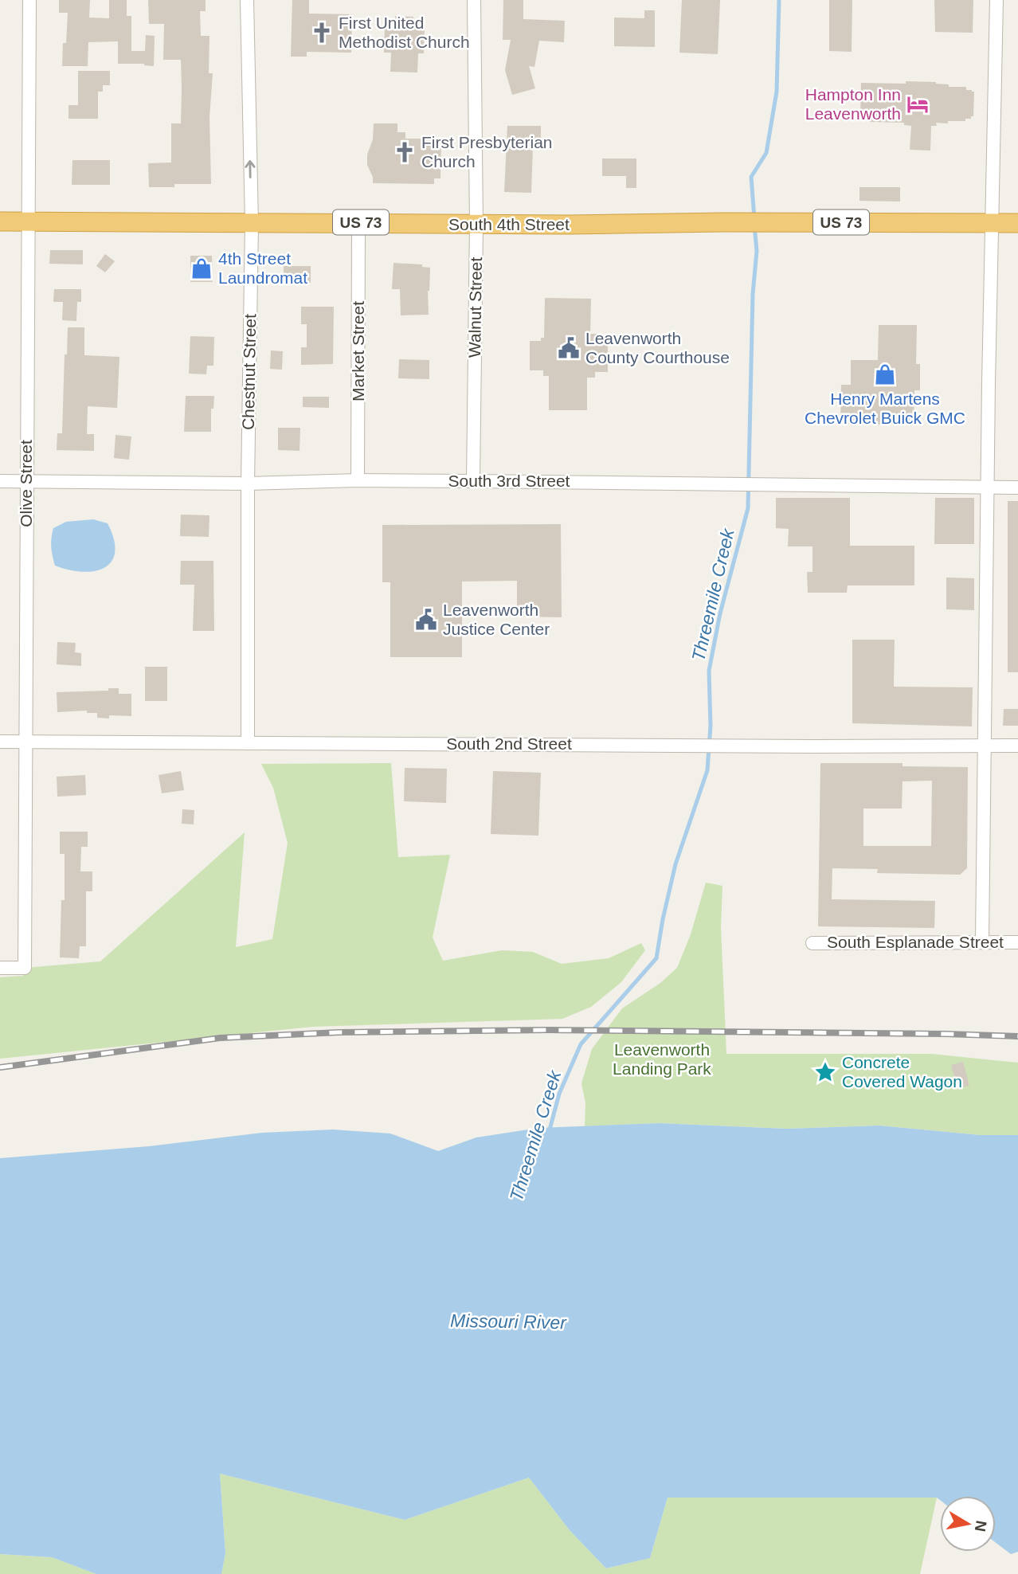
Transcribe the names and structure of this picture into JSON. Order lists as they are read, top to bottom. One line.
{"streets":{"highway":["US 73","South 4th Street"],"street":["Walnut Street","Market Street","Chestnut Street","South 3rd Street","Olive Street","South 2nd Street","South Esplanade Street"]},"crossings":[["South 4th Street","Walnut Street"],["South 4th Street","Market Street"],["South 4th Street","Chestnut Street"],["South 4th Street","Olive Street"],["Walnut Street","South 3rd Street"],["Market Street","South 3rd Street"],["Chestnut Street","South 3rd Street"],["Chestnut Street","South 2nd Street"],["South 3rd Street","Olive Street"],["Olive Street","South 2nd Street"]],"water":["Threemile Creek","Missouri River"],"parks":["Leavenworth Landing Park"],"places":{"church":["First United Methodist Church","First Presbyterian Church"],"hotel":["Hampton Inn Leavenworth"],"shop":["4th Street Laundromat","Henry Martens Chevrolet Buick GMC"],"public building":["Leavenworth County Courthouse","Leavenworth Justice Center"],"place":["Concrete Covered Wagon"]},"north":"right"}
